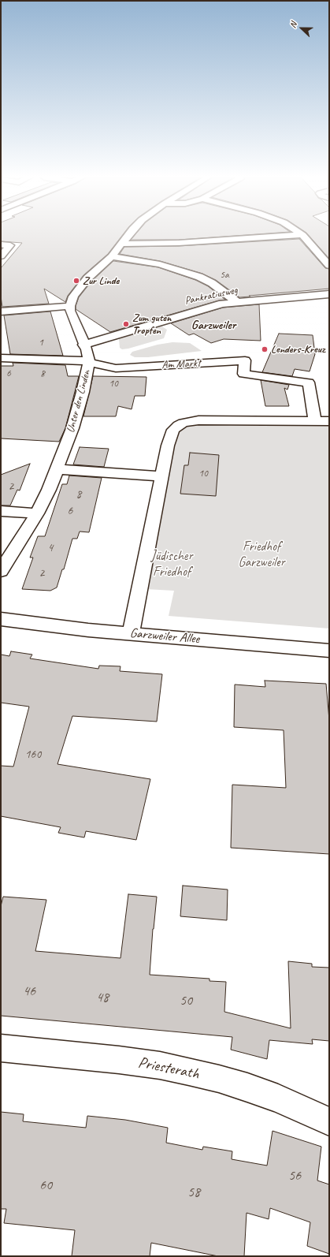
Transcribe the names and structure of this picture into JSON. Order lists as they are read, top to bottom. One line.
{"streets":{"street":["Pankratiusweg","Am Markt","Unter den Linden","Garzweiler Allee","Priesterath"]},"crossings":[["Pankratiusweg","Unter den Linden"],["Am Markt","Unter den Linden"]],"districts":["Garzweiler"],"parks":["Friedhof Garzweiler","Jüdischer Friedhof"],"places":["Zur Linde","Zum guten Tropfen","Lenders-Kreuz"],"house_numbers":["5a","1","6","8","10","10","2","8","6","4","2","160","46","48","50","56","60","58"],"north":"left"}
